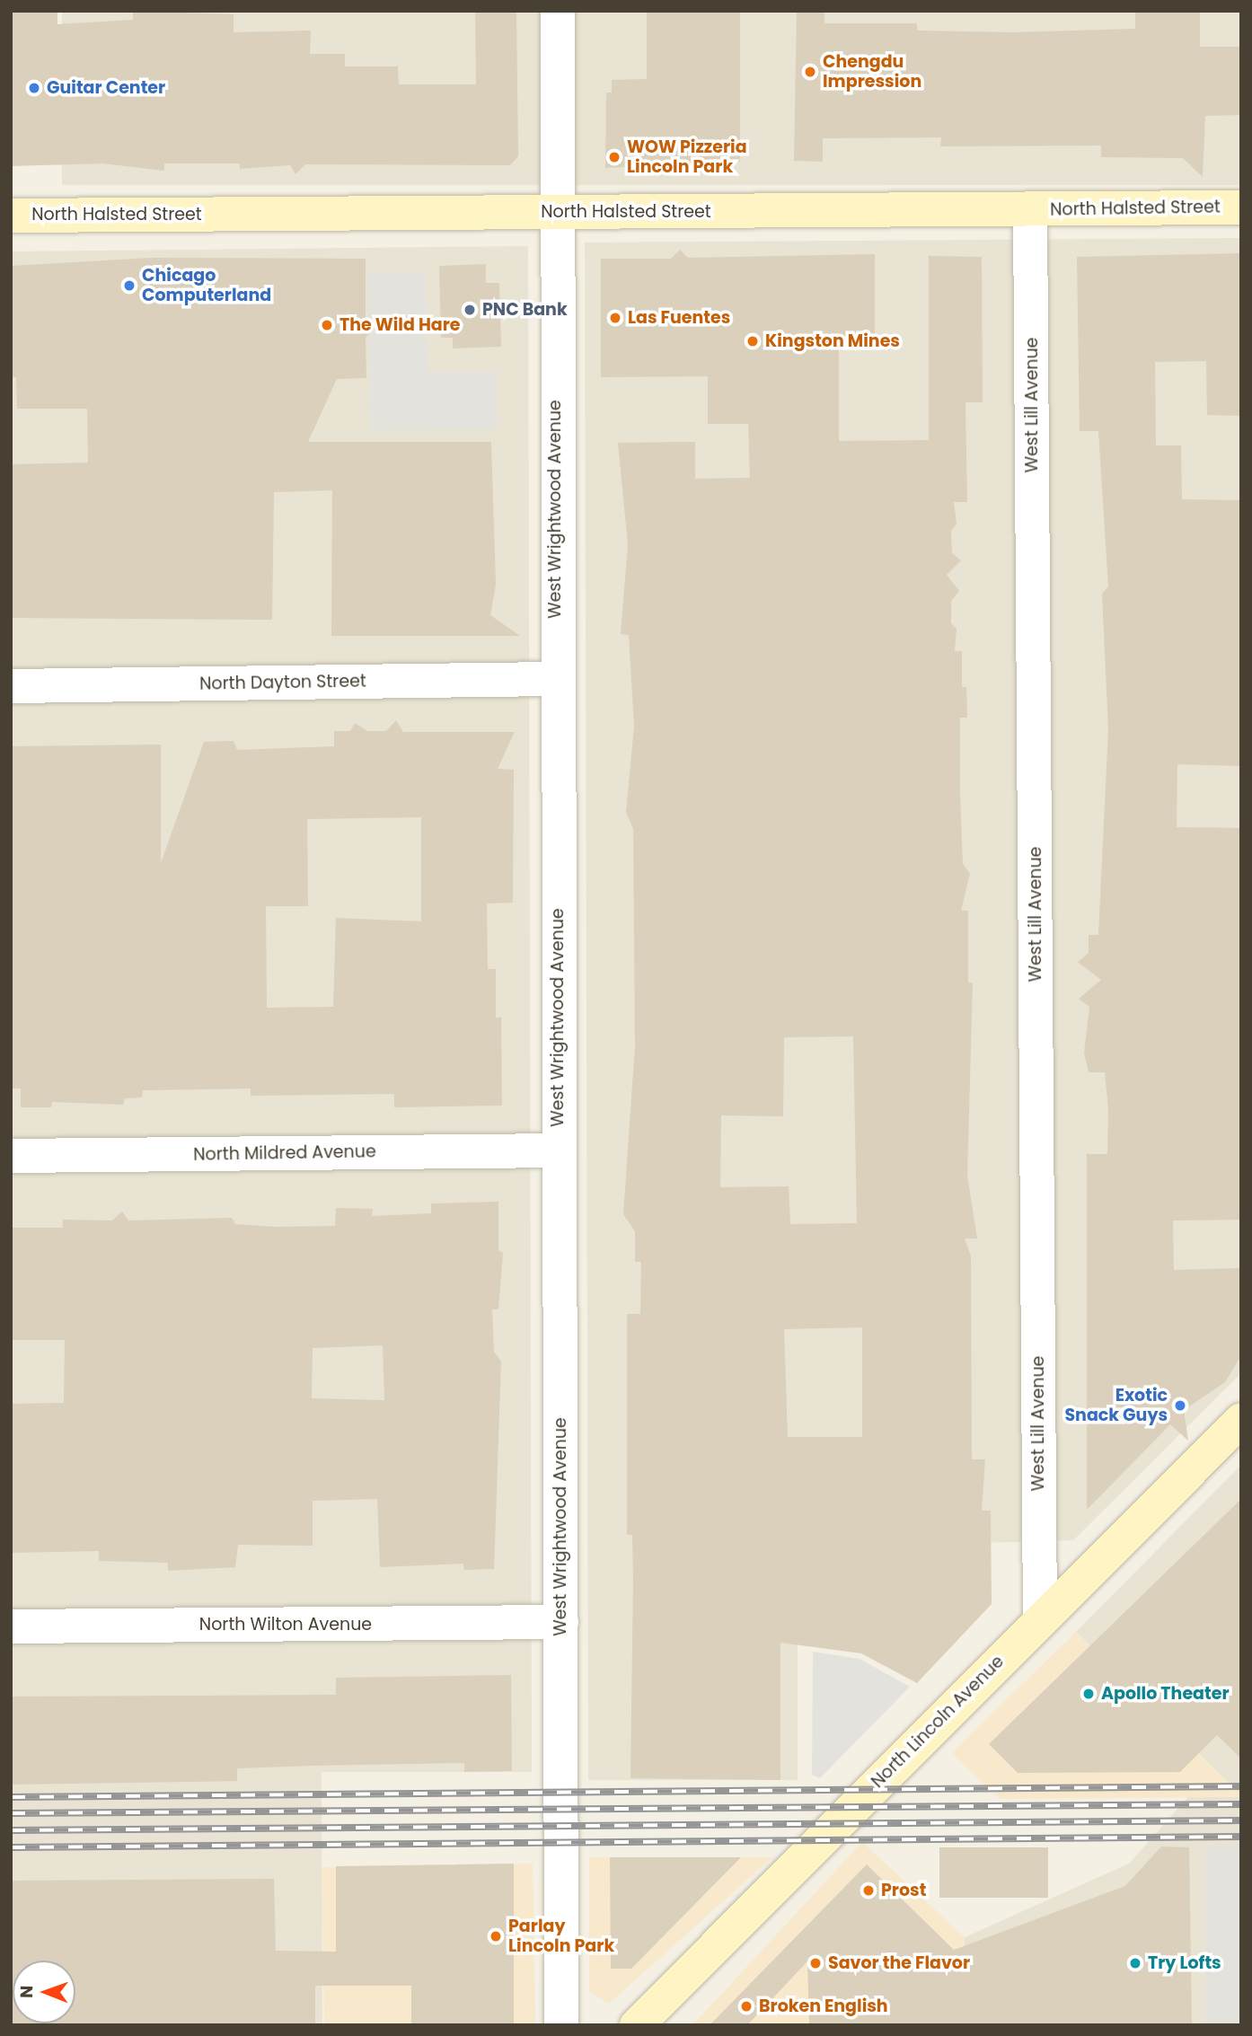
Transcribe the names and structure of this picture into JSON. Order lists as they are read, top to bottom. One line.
{"streets":{"main road":["North Halsted Street","North Lincoln Avenue"],"street":["West Lill Avenue","West Wrightwood Avenue","North Dayton Street","North Mildred Avenue","North Wilton Avenue"]},"crossings":[["North Halsted Street","West Lill Avenue"],["North Halsted Street","West Wrightwood Avenue"],["West Lill Avenue","North Lincoln Avenue"],["West Wrightwood Avenue","North Dayton Street"],["West Wrightwood Avenue","North Mildred Avenue"],["West Wrightwood Avenue","North Wilton Avenue"]],"places":["Chengdu Impression","Guitar Center","WOW Pizzeria Lincoln Park","Chicago Computerland","PNC Bank","Las Fuentes","The Wild Hare","Kingston Mines","Exotic Snack Guys","Apollo Theater","Prost","Parlay Lincoln Park","Savor the Flavor","Try Lofts","Broken English"],"north":"left"}
